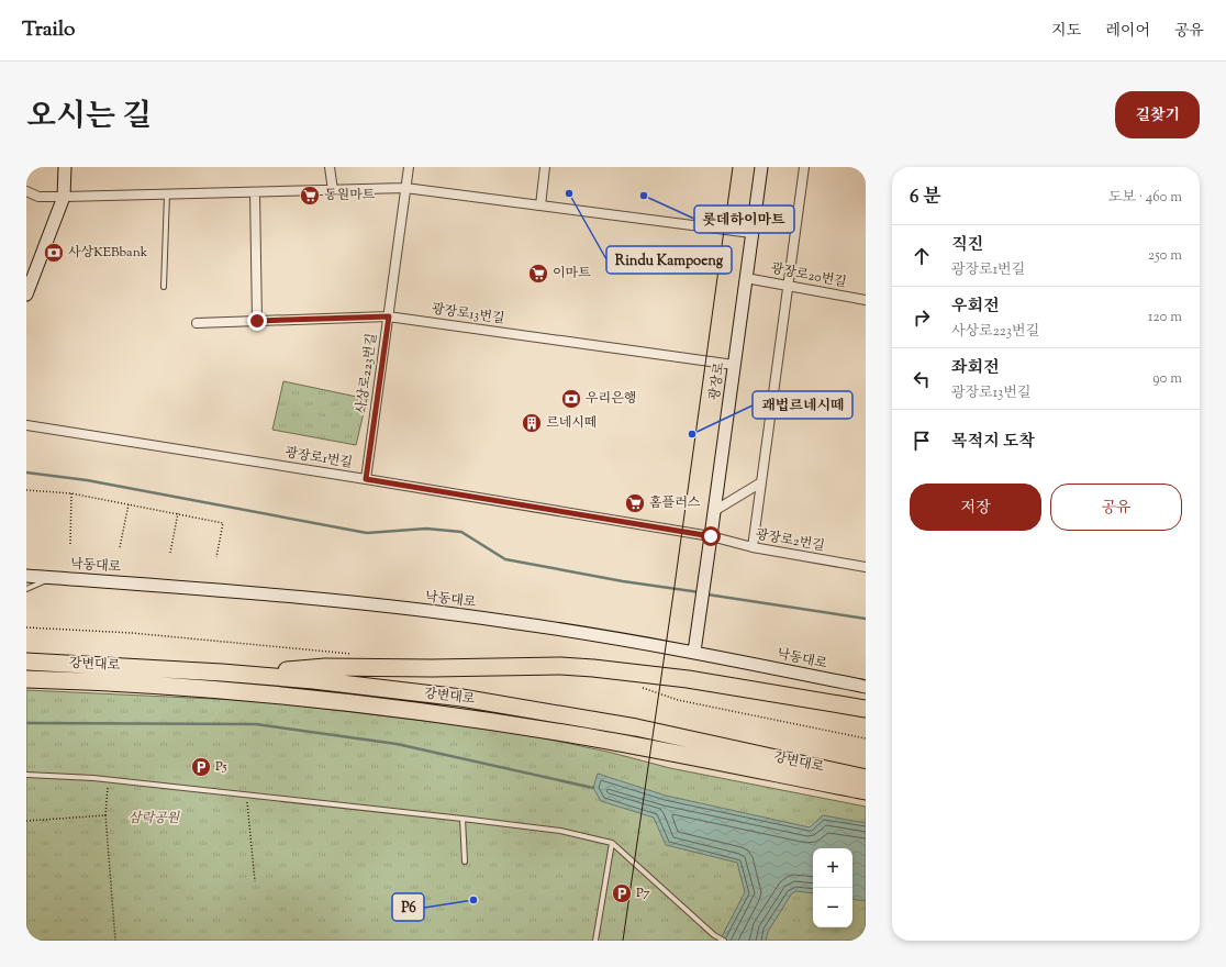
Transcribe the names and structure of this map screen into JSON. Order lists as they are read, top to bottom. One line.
{"streets":{"highway":["강변대로"],"main road":["광장로","낙동대로"],"street":["광장로20번길","광장로13번길","사상로223번길","광장로1번길","광장로2번길"]},"crossings":[["광장로20번길","광장로"],["광장로13번길","사상로223번길"],["광장로13번길","광장로"],["사상로223번길","광장로1번길"],["광장로","광장로1번길"],["광장로","광장로2번길"],["광장로","낙동대로"],["광장로1번길","광장로2번길"]],"parks":["삼락공원"],"places":{"other":["Rindu Kampoeng","롯데하이마트","괘법르네시떼","P6"],"supermarket":["동원마트","이마트","홈플러스"],"bank":["사상KEBbank","우리은행"],"building":["르네시떼"],"parking":["P5","P7"]},"page":{"header":"Trailo","nav":["지도","레이어","공유"],"title":"오시는 길","buttons":["길찾기",["저장","공유"]],"heading":["6 분","도보 · 460 m"],"list":[["직진","광장로1번길","250 m"],["우회전","사상로223번길","120 m"],["좌회전","광장로13번길","90 m"],"목적지 도착"],"map_buttons":["+","−"]}}
